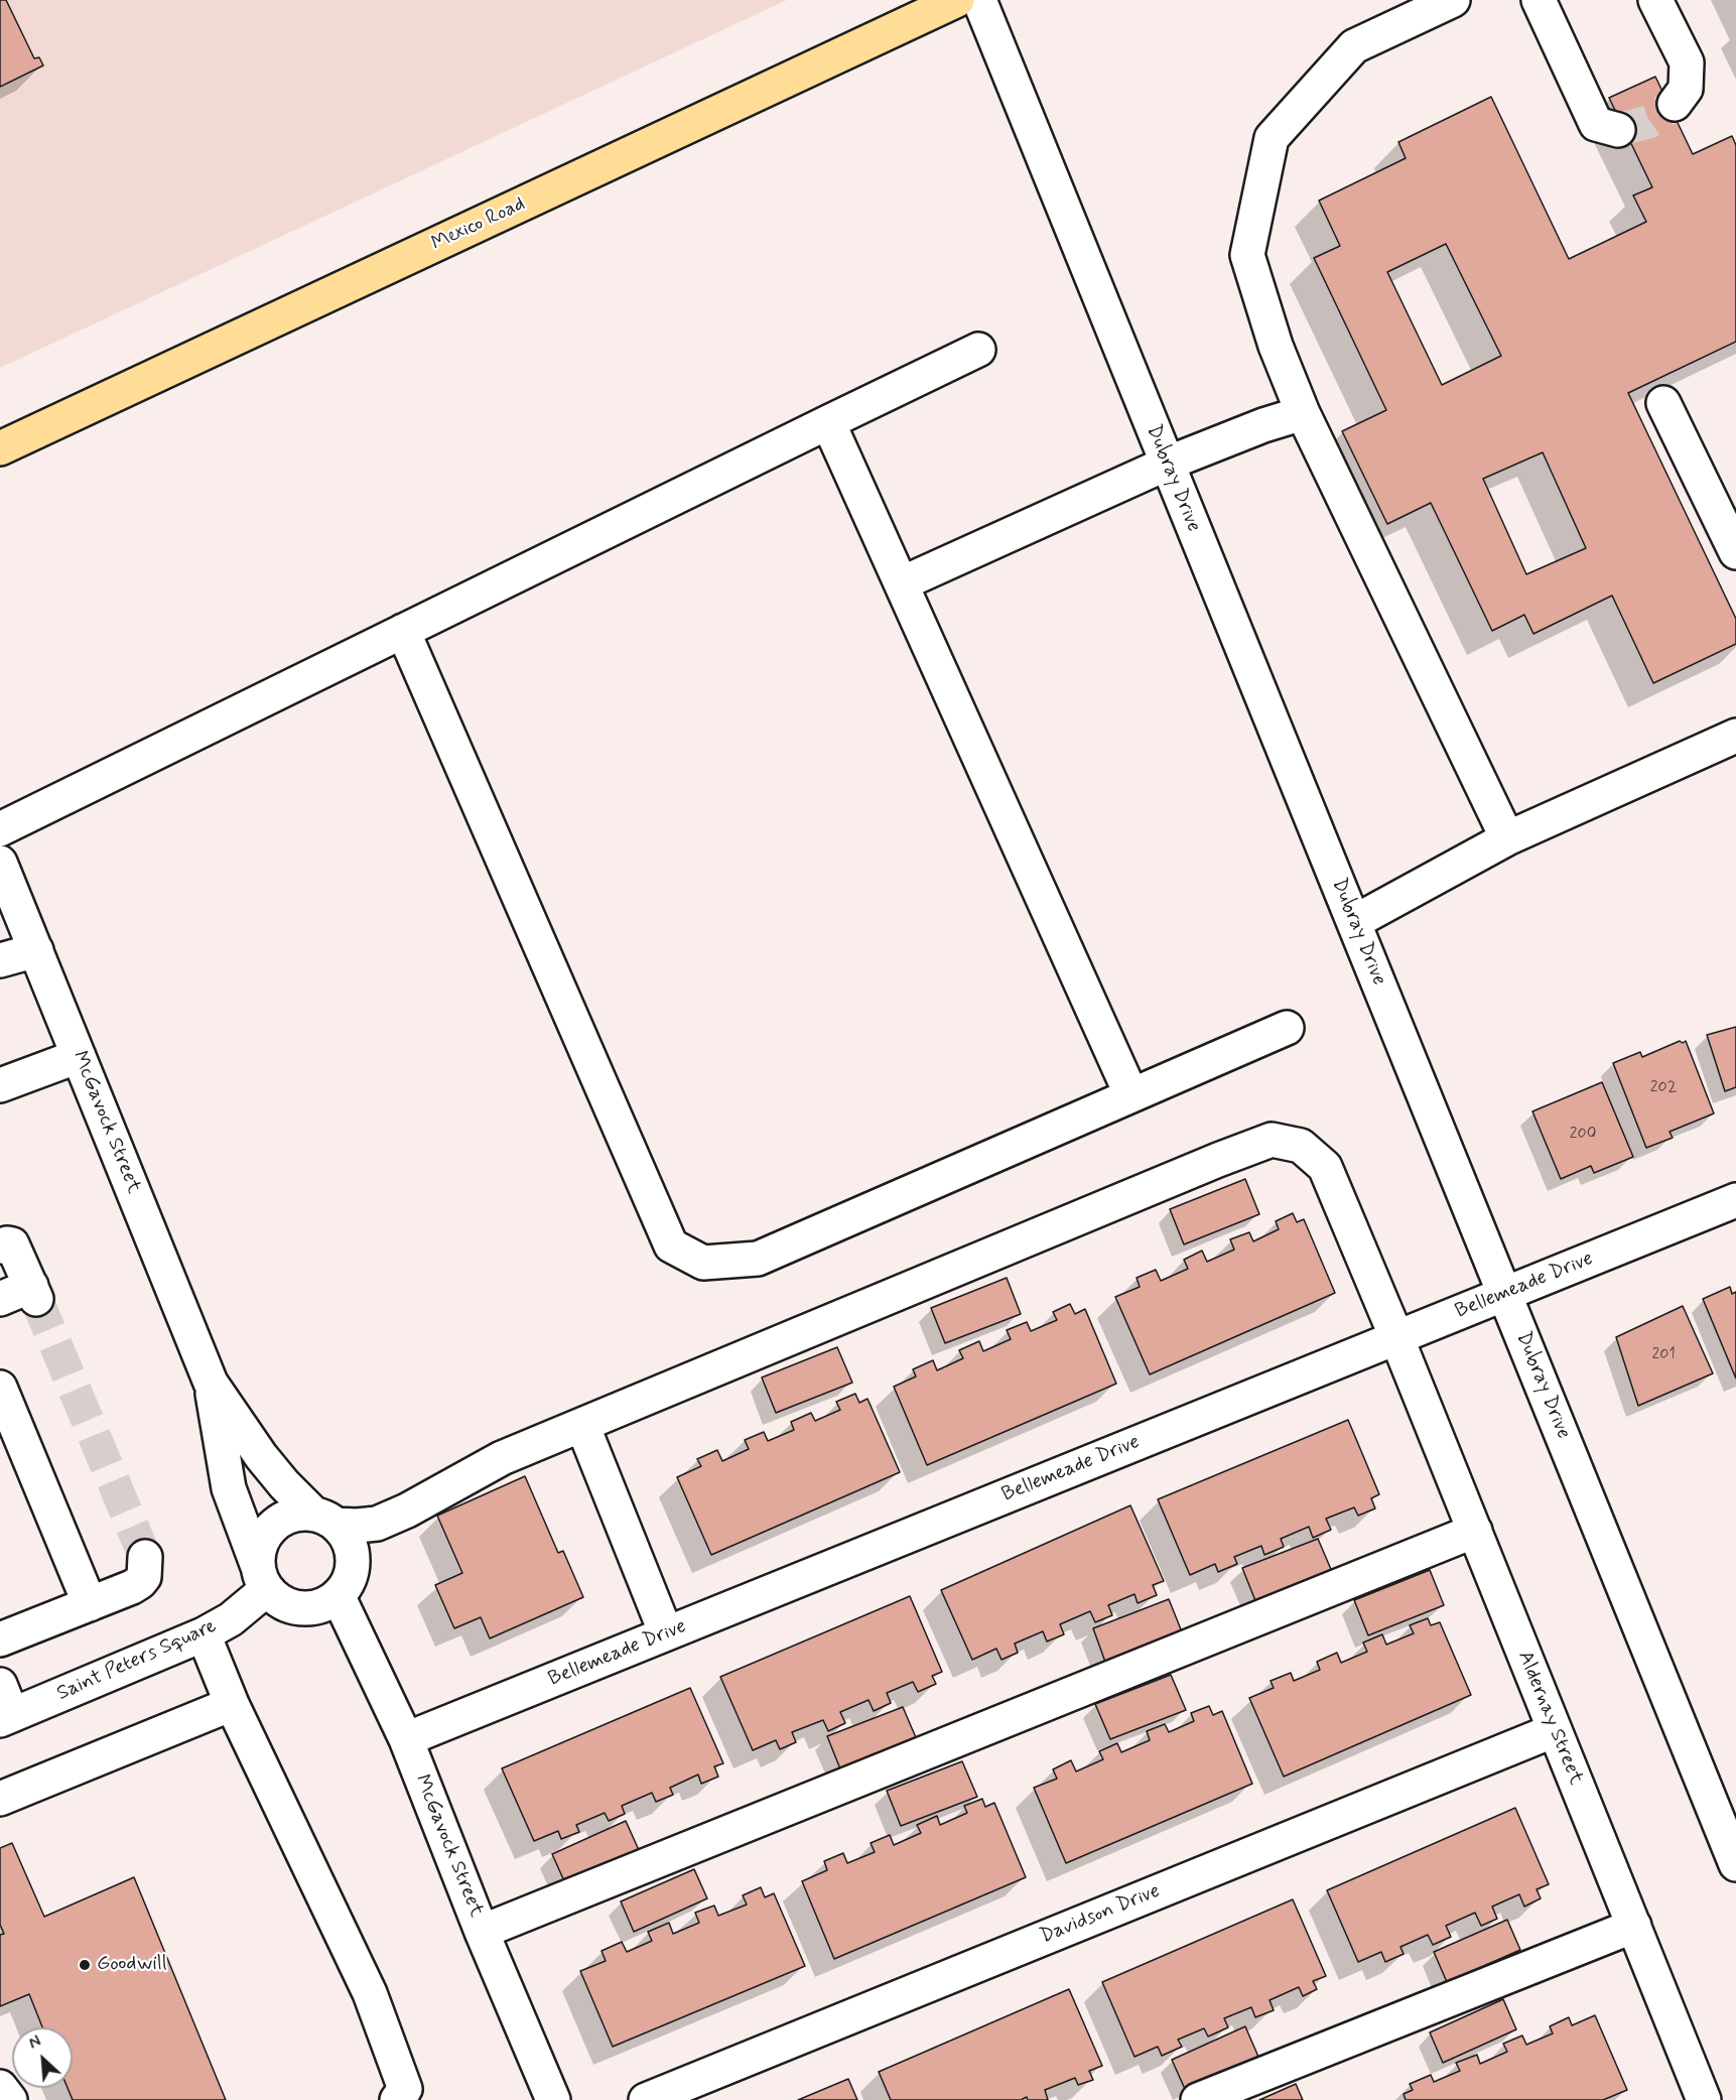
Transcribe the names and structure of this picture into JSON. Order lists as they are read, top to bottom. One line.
{"streets":{"main road":["Mexico Road"],"street":["Dubray Drive","McGavock Street","Bellemeade Drive","Saint Peters Square","Aldernay Street","Davidson Drive"]},"crossings":[["Dubray Drive","Bellemeade Drive"],["McGavock Street","Bellemeade Drive"],["McGavock Street","Saint Peters Square"],["McGavock Street","Aldernay Street"],["Bellemeade Drive","Aldernay Street"],["Saint Peters Square","Aldernay Street"],["Aldernay Street","Davidson Drive"]],"places":["Goodwill"],"house_numbers":["202","200","201"],"north":"top left"}
